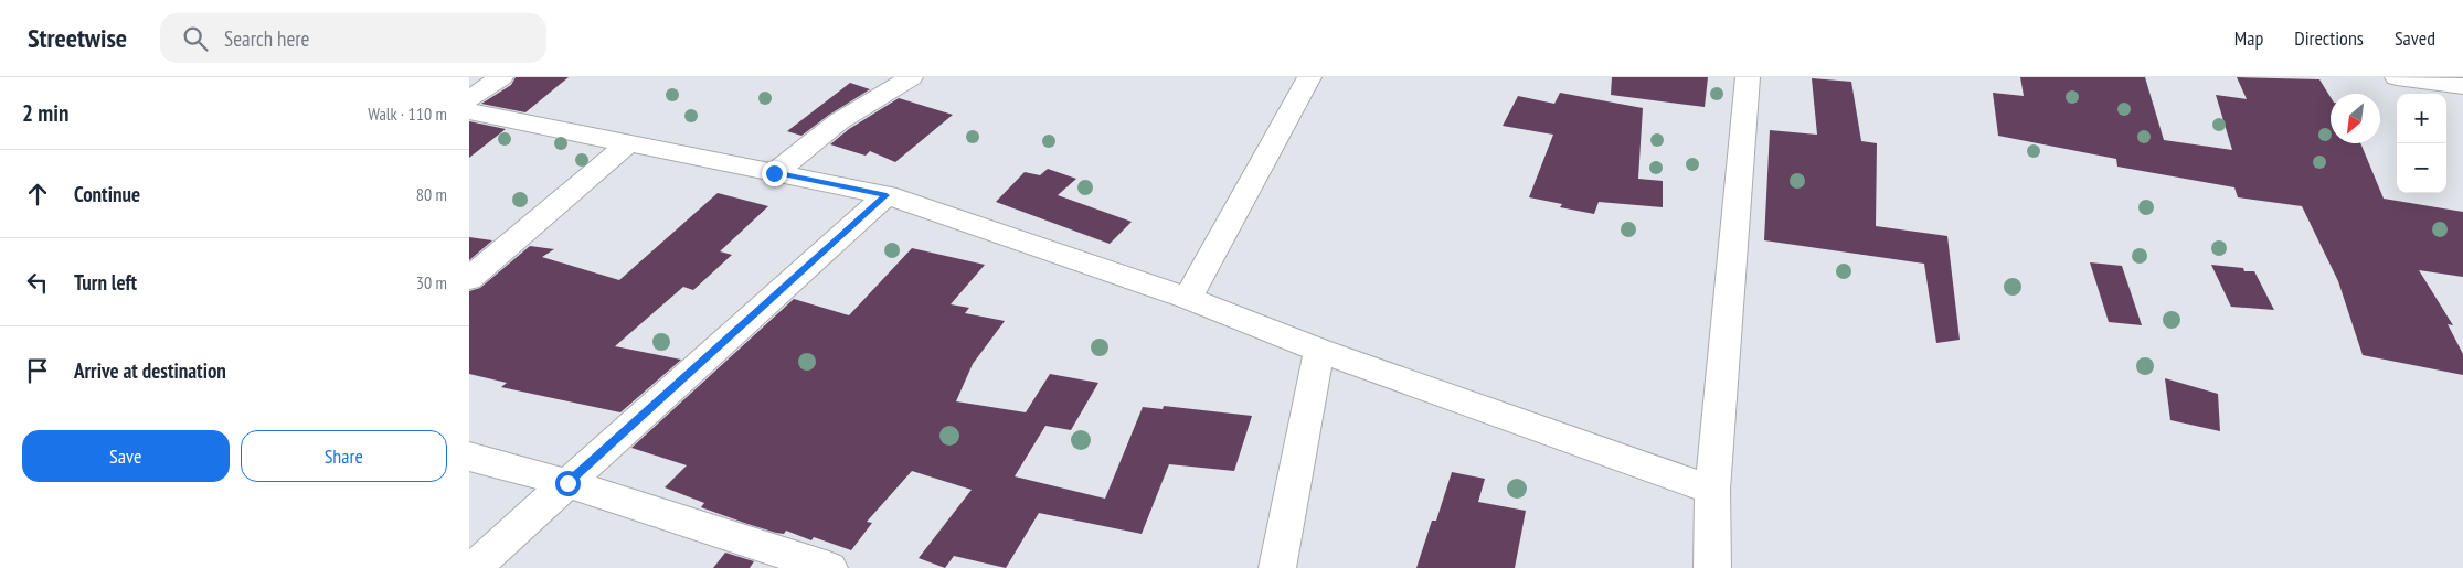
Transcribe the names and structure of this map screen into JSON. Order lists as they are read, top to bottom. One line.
{"north":"bottom left","page":{"header":"Streetwise","search":"Search here","nav":["Map","Directions","Saved"],"heading":["2 min","Walk · 110 m"],"map_buttons":["+","−"],"list":[["Continue","80 m"],["Turn left","30 m"],"Arrive at destination"],"buttons":["Save","Share"]}}
